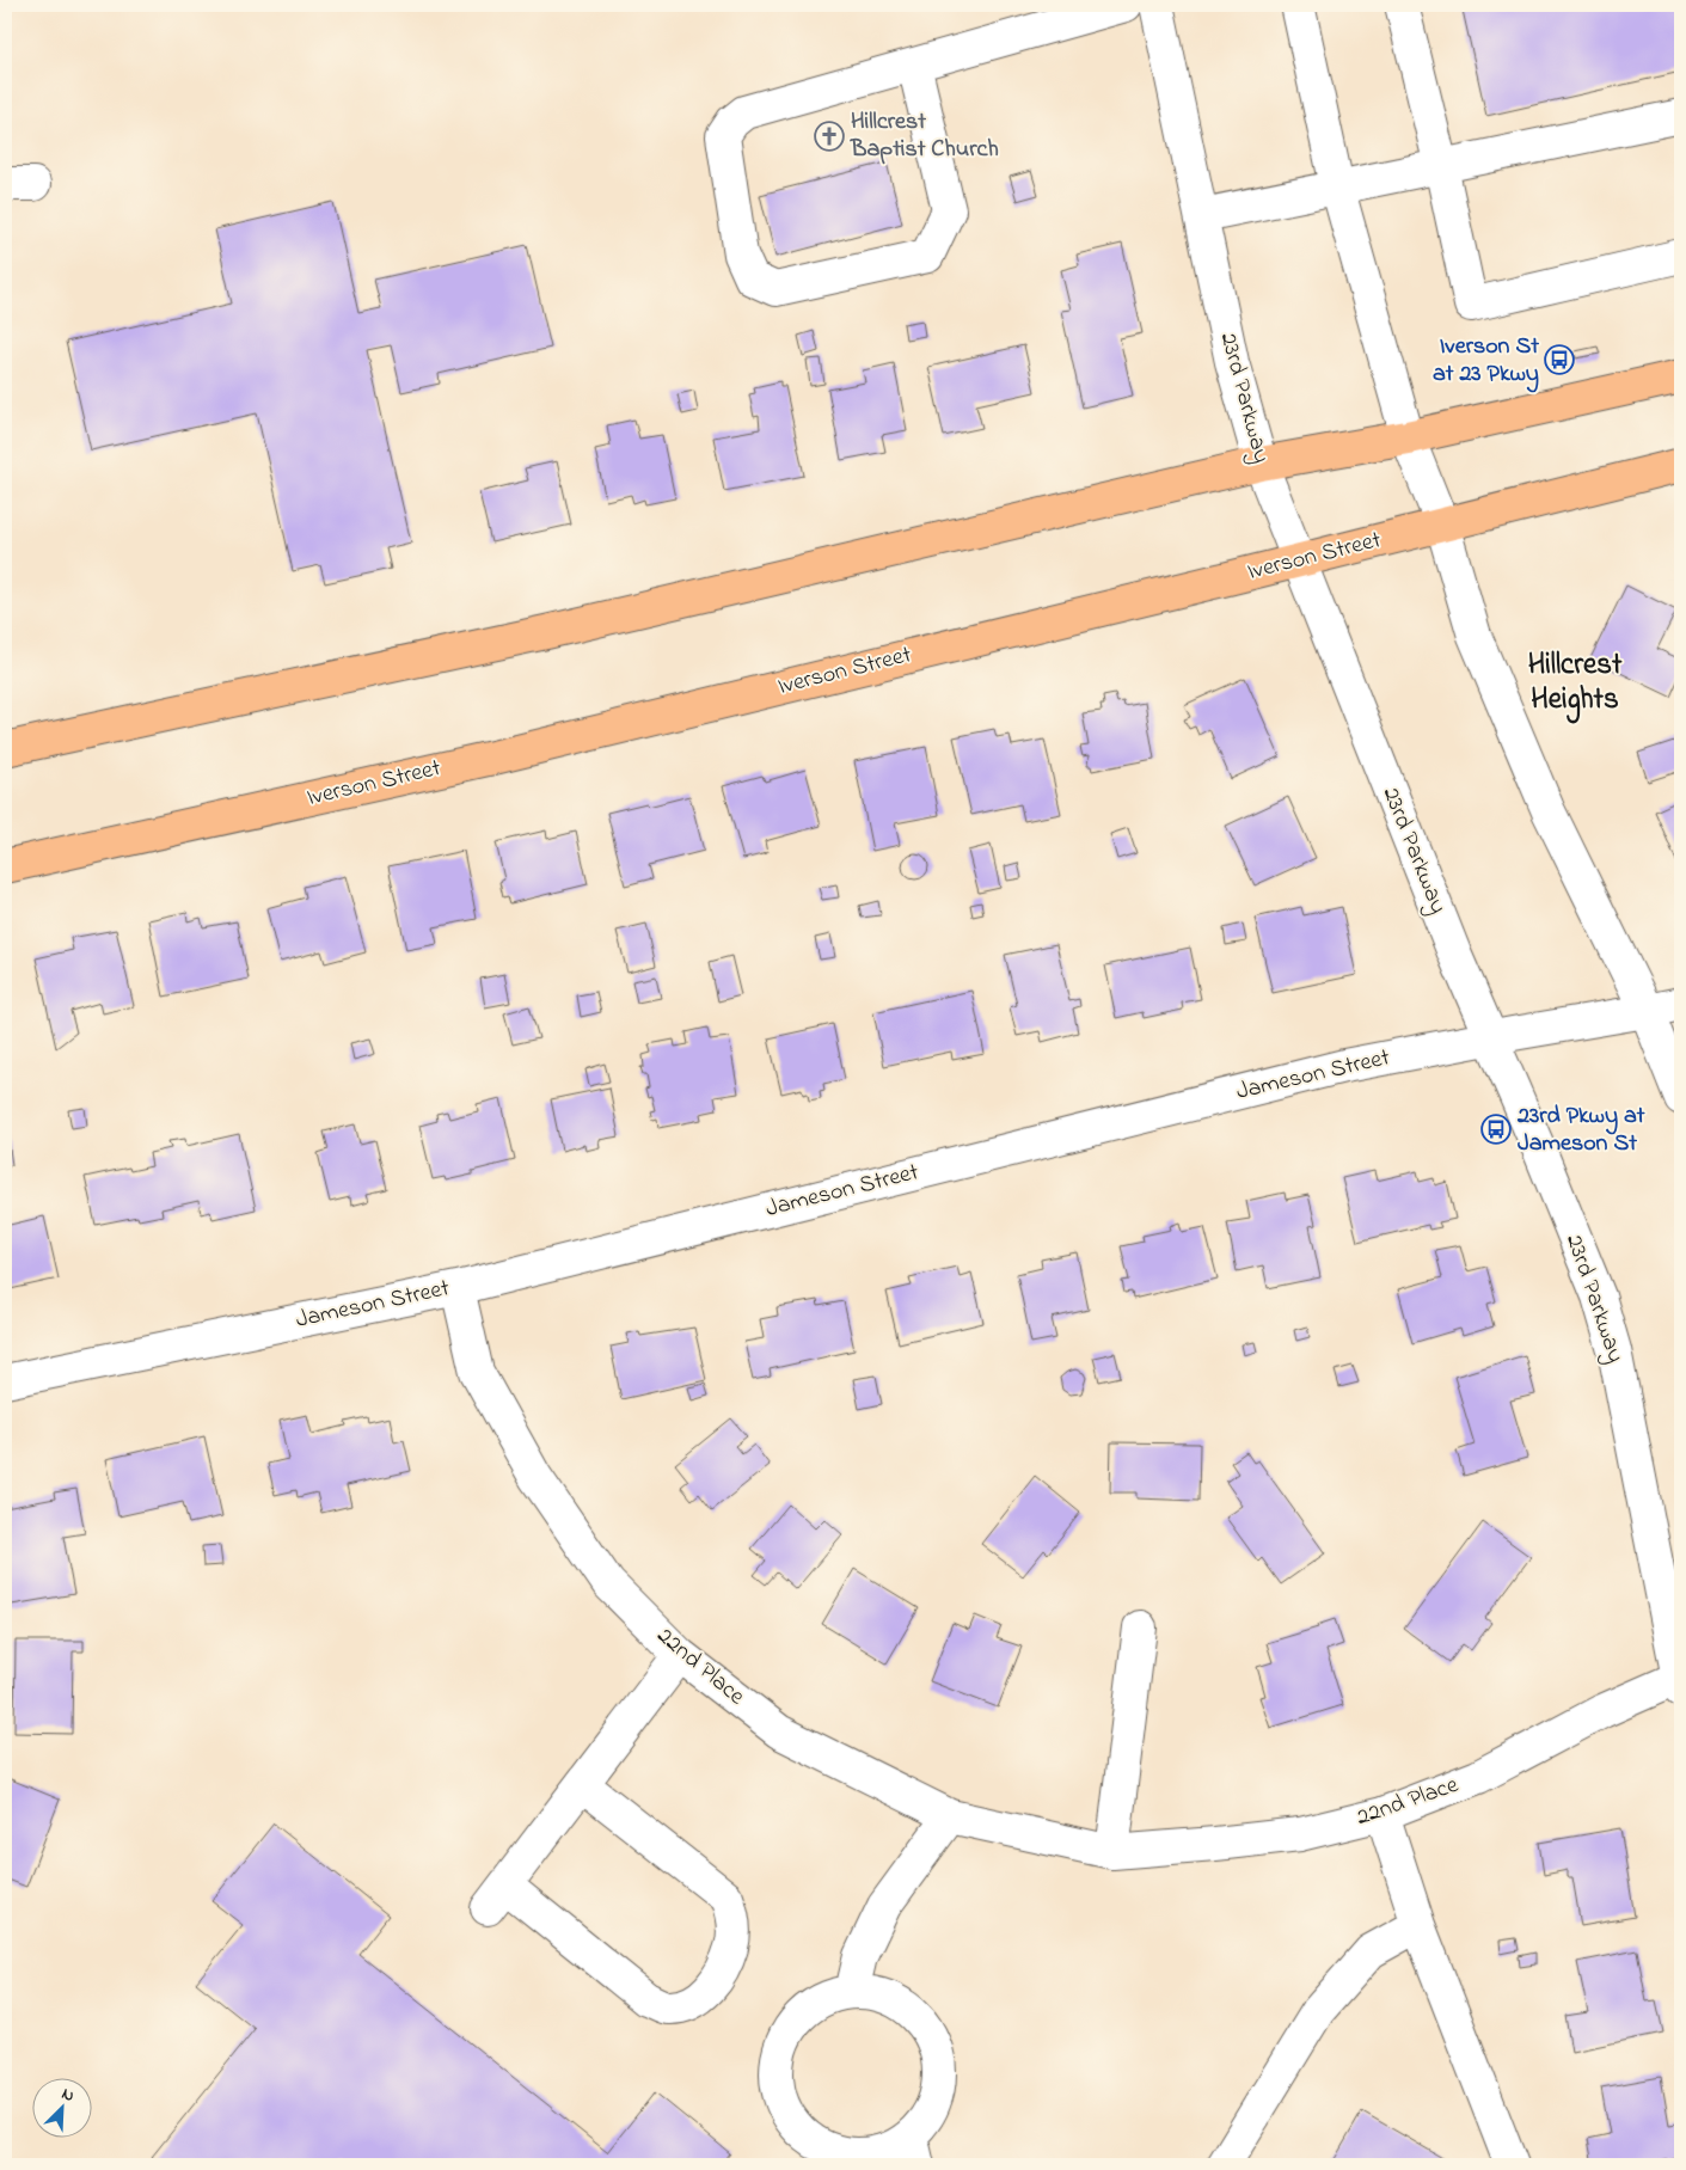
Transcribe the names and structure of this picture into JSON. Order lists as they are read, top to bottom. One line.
{"streets":{"main road":["Iverson Street"],"street":["23rd Parkway","Jameson Street","22nd Place"]},"crossings":[["23rd Parkway","Iverson Street"],["23rd Parkway","Jameson Street"],["23rd Parkway","22nd Place"],["Jameson Street","22nd Place"]],"districts":["Hillcrest Heights"],"places":{"church":["Hillcrest Baptist Church"],"bus stop":["Iverson St at 23 Pkwy","23rd Pkwy at Jameson St"]},"north":"top right"}
